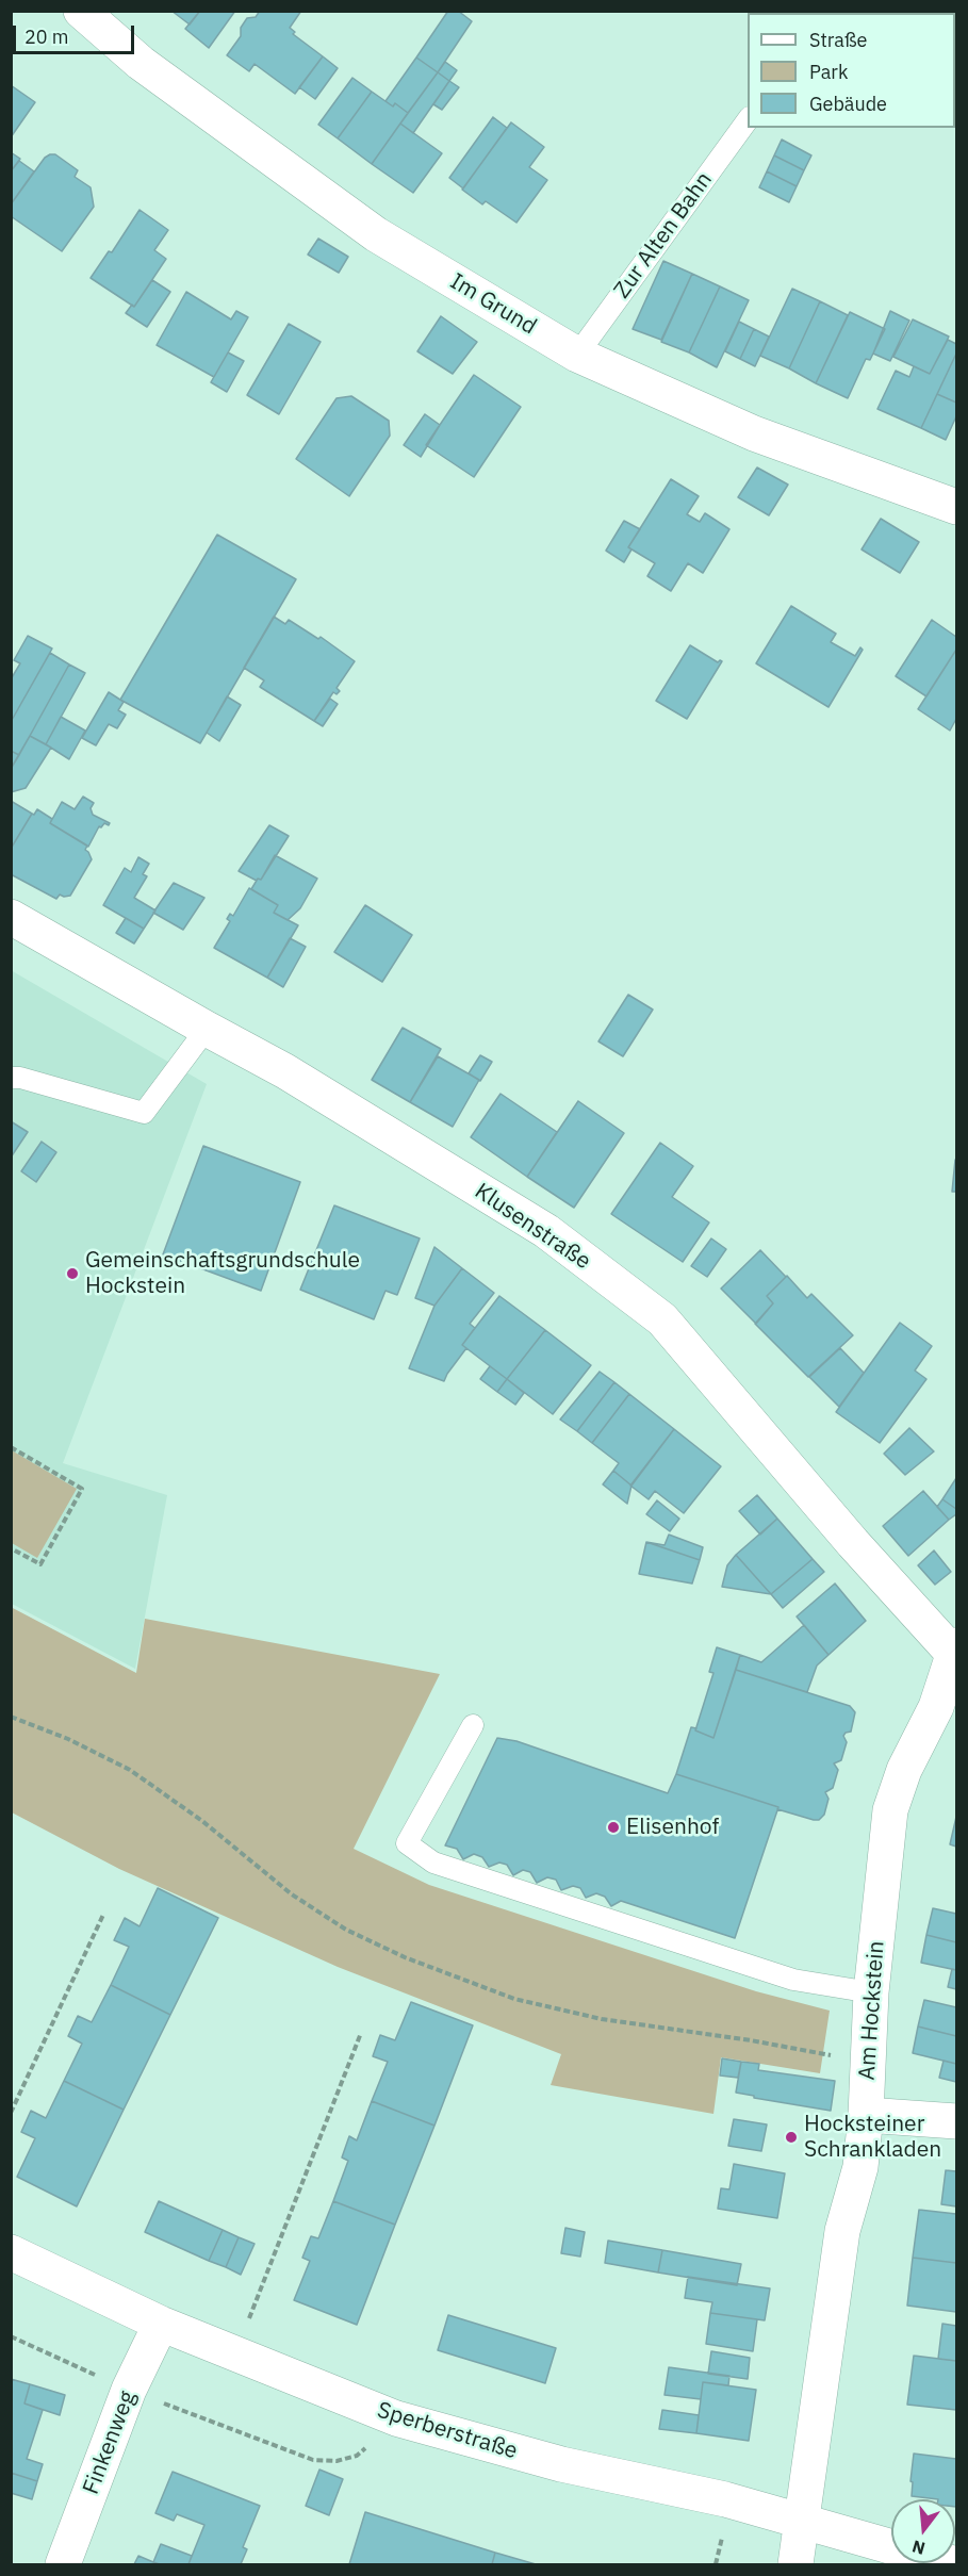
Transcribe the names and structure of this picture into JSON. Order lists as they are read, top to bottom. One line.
{"streets":{"street":["Im Grund","Klusenstraße","Am Hockstein","Sperberstraße","Finkenweg"],"lane":["Zur Alten Bahn"]},"crossings":[["Zur Alten Bahn","Im Grund"],["Klusenstraße","Am Hockstein"],["Am Hockstein","Sperberstraße"],["Sperberstraße","Finkenweg"]],"places":["Gemeinschaftsgrundschule Hockstein","Elisenhof","Hocksteiner Schrankladen"],"legend":["Straße","Park","Gebäude"],"scale_bar":"20 m","north":"bottom"}
